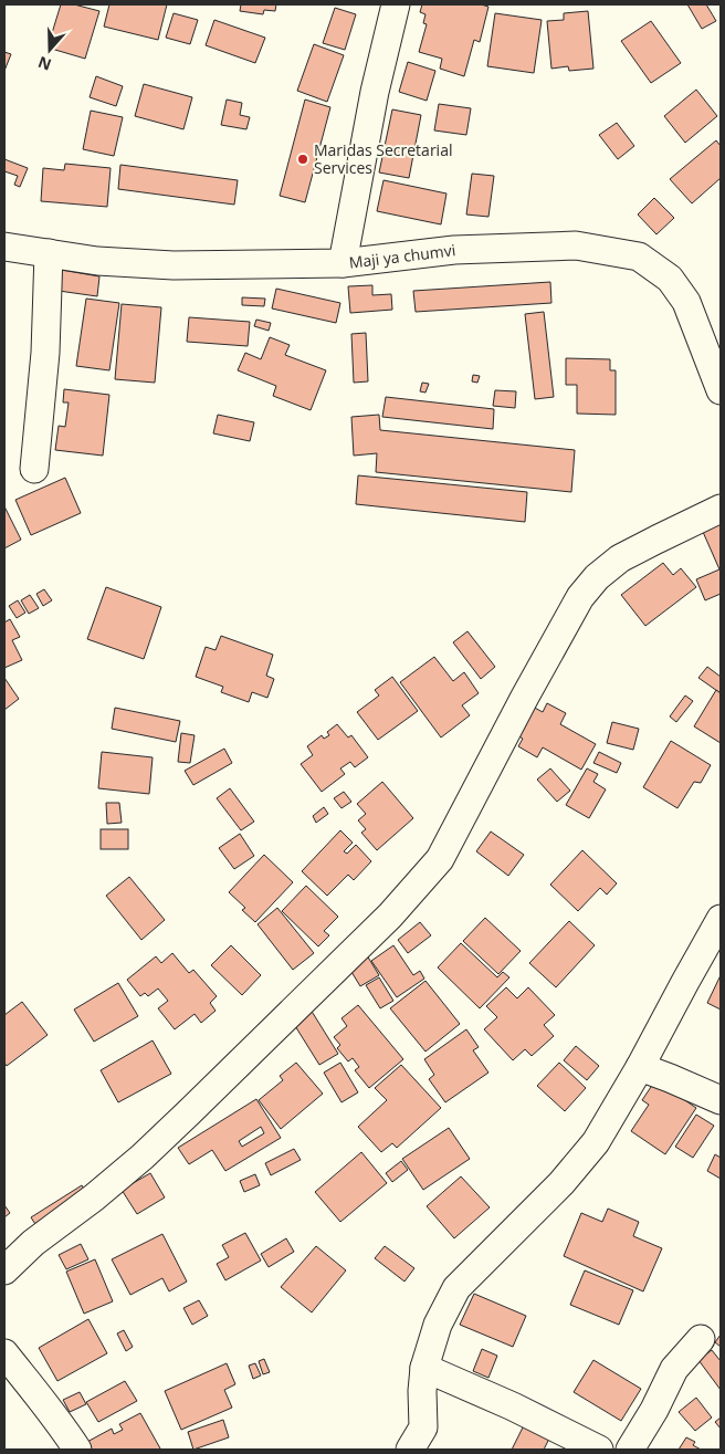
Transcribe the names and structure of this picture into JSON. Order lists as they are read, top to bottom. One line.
{"streets":{"street":["Maji ya chumvi"]},"places":["Maridas Secretarial Services"],"north":"bottom"}
